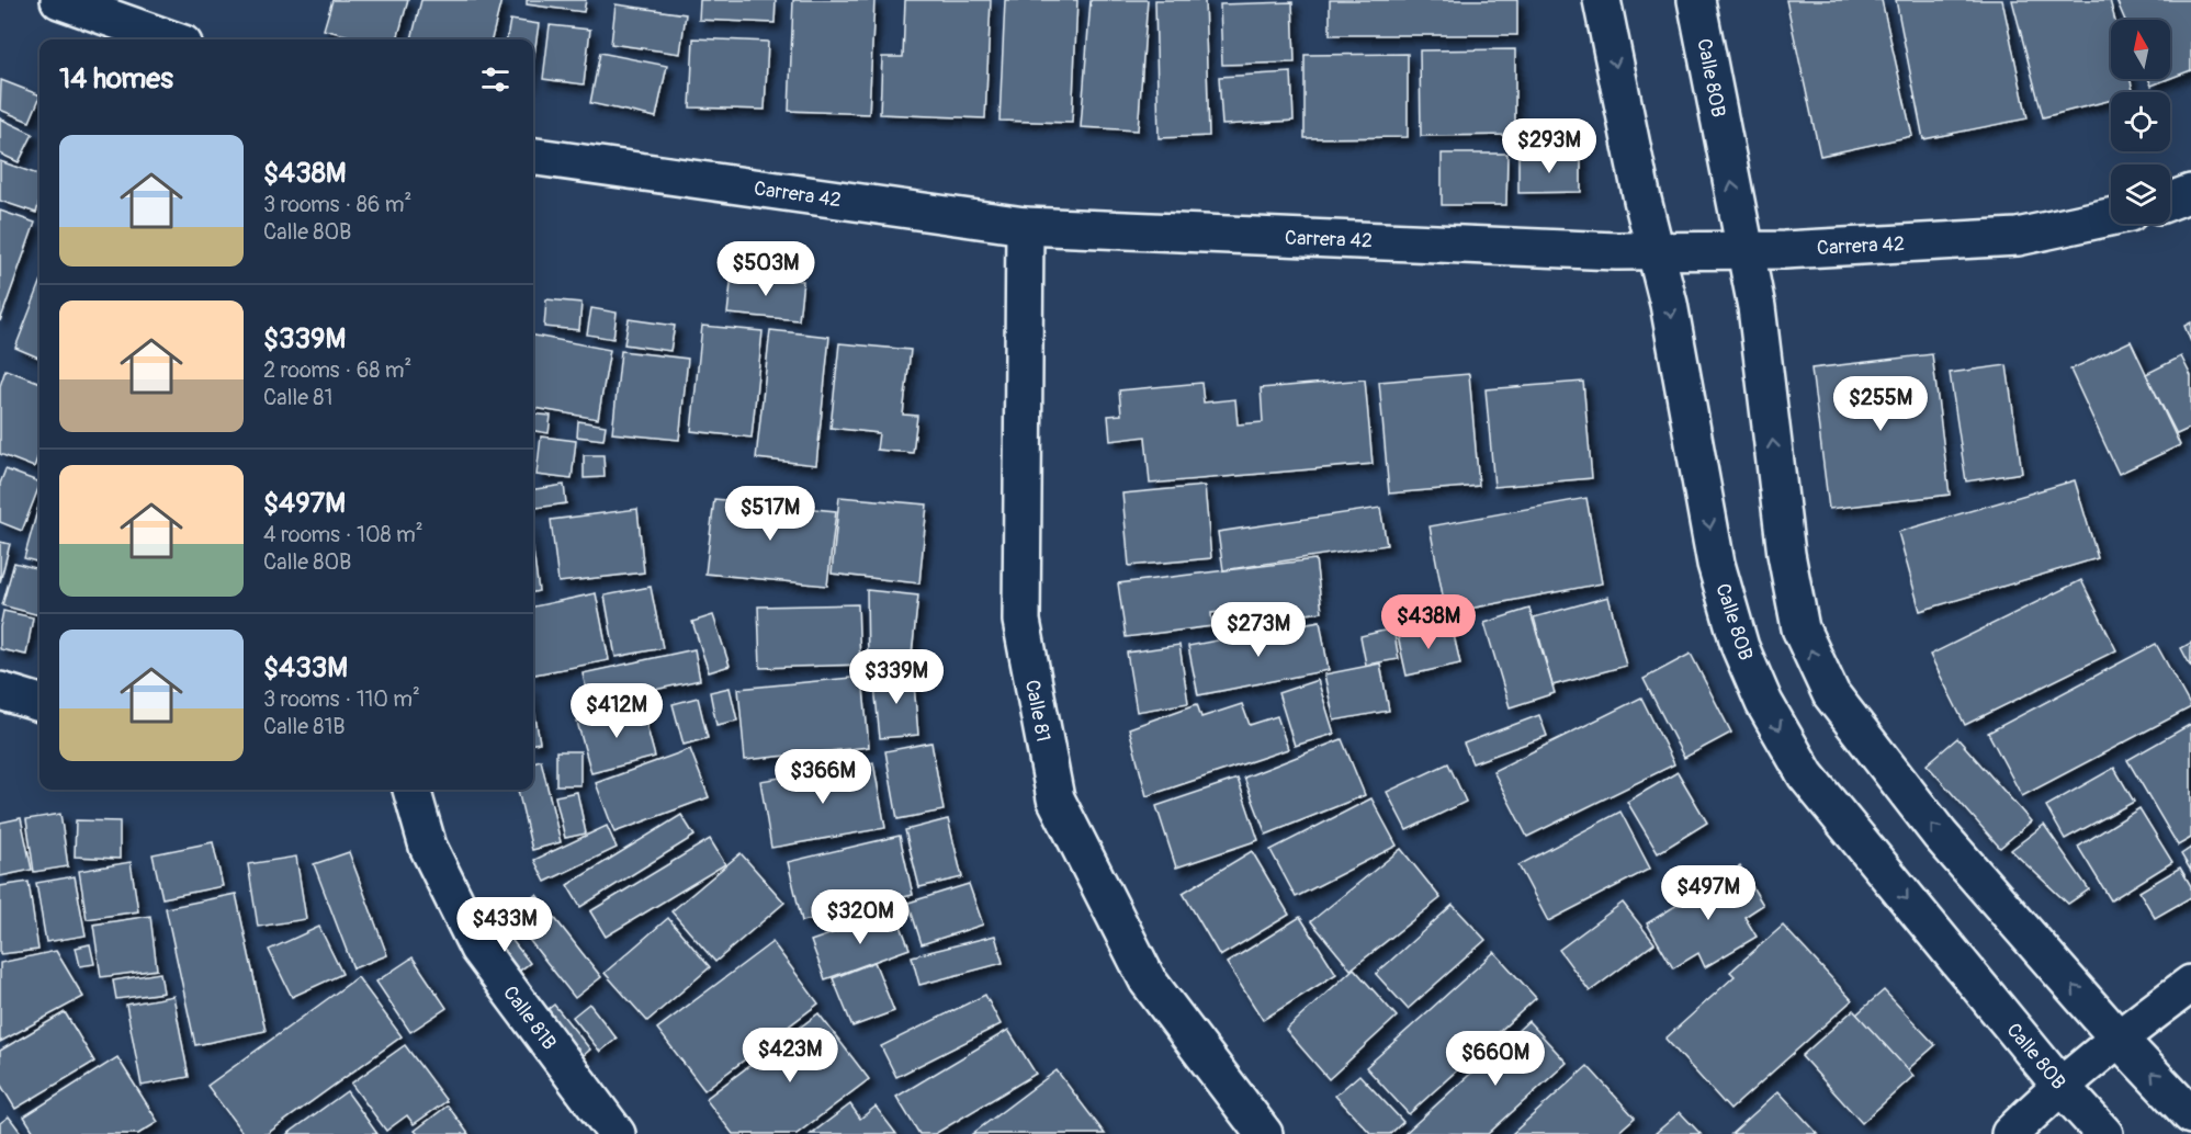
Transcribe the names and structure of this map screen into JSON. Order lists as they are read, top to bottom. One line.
{"streets":{"street":["Calle 80B","Carrera 42","Calle 81","Calle 81B"]},"crossings":[["Calle 80B","Carrera 42"],["Carrera 42","Calle 81"]],"north":"top","page":{"heading":"14 homes","price":["$293M","$503M","$255M","$517M","$438M","$273M","$339M","$412M","$366M","$497M","$320M","$433M","$423M","$660M"],"list":[{"name":"$438M","note":"3 rooms · 86 m² · Calle 80B"},{"name":"$339M","note":"2 rooms · 68 m² · Calle 81"},{"name":"$497M","note":"4 rooms · 108 m² · Calle 80B"},{"name":"$433M","note":"3 rooms · 110 m² · Calle 81B"}]}}
